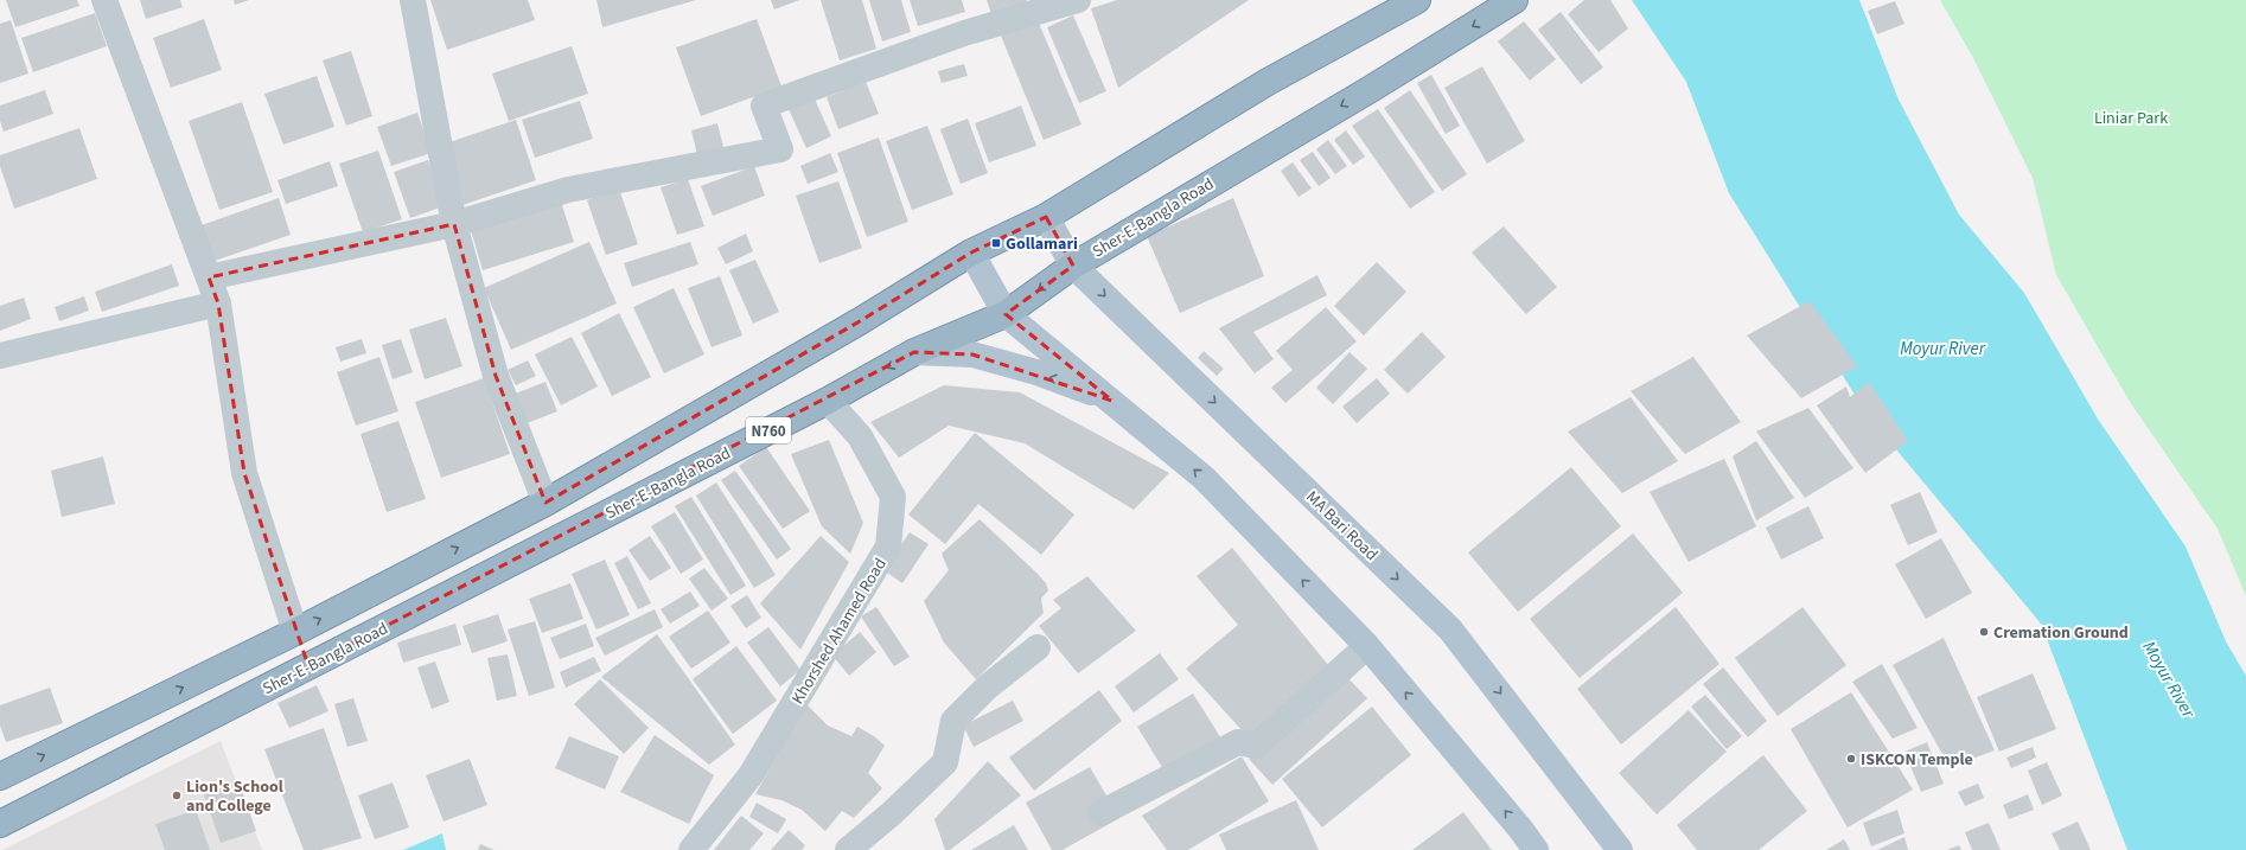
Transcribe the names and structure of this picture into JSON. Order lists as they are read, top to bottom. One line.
{"streets":{"highway":["Sher-E-Bangla Road","N760"],"main road":["MA Bari Road"],"street":["Khorshed Ahamed Road"]},"crossings":[["Sher-E-Bangla Road","MA Bari Road"],["Sher-E-Bangla Road","Khorshed Ahamed Road"]],"water":["Moyur River"],"parks":["Liniar Park"],"places":{"transit":["Gollamari"],"other":["Cremation Ground","ISKCON Temple","Lion's School and College"]}}
